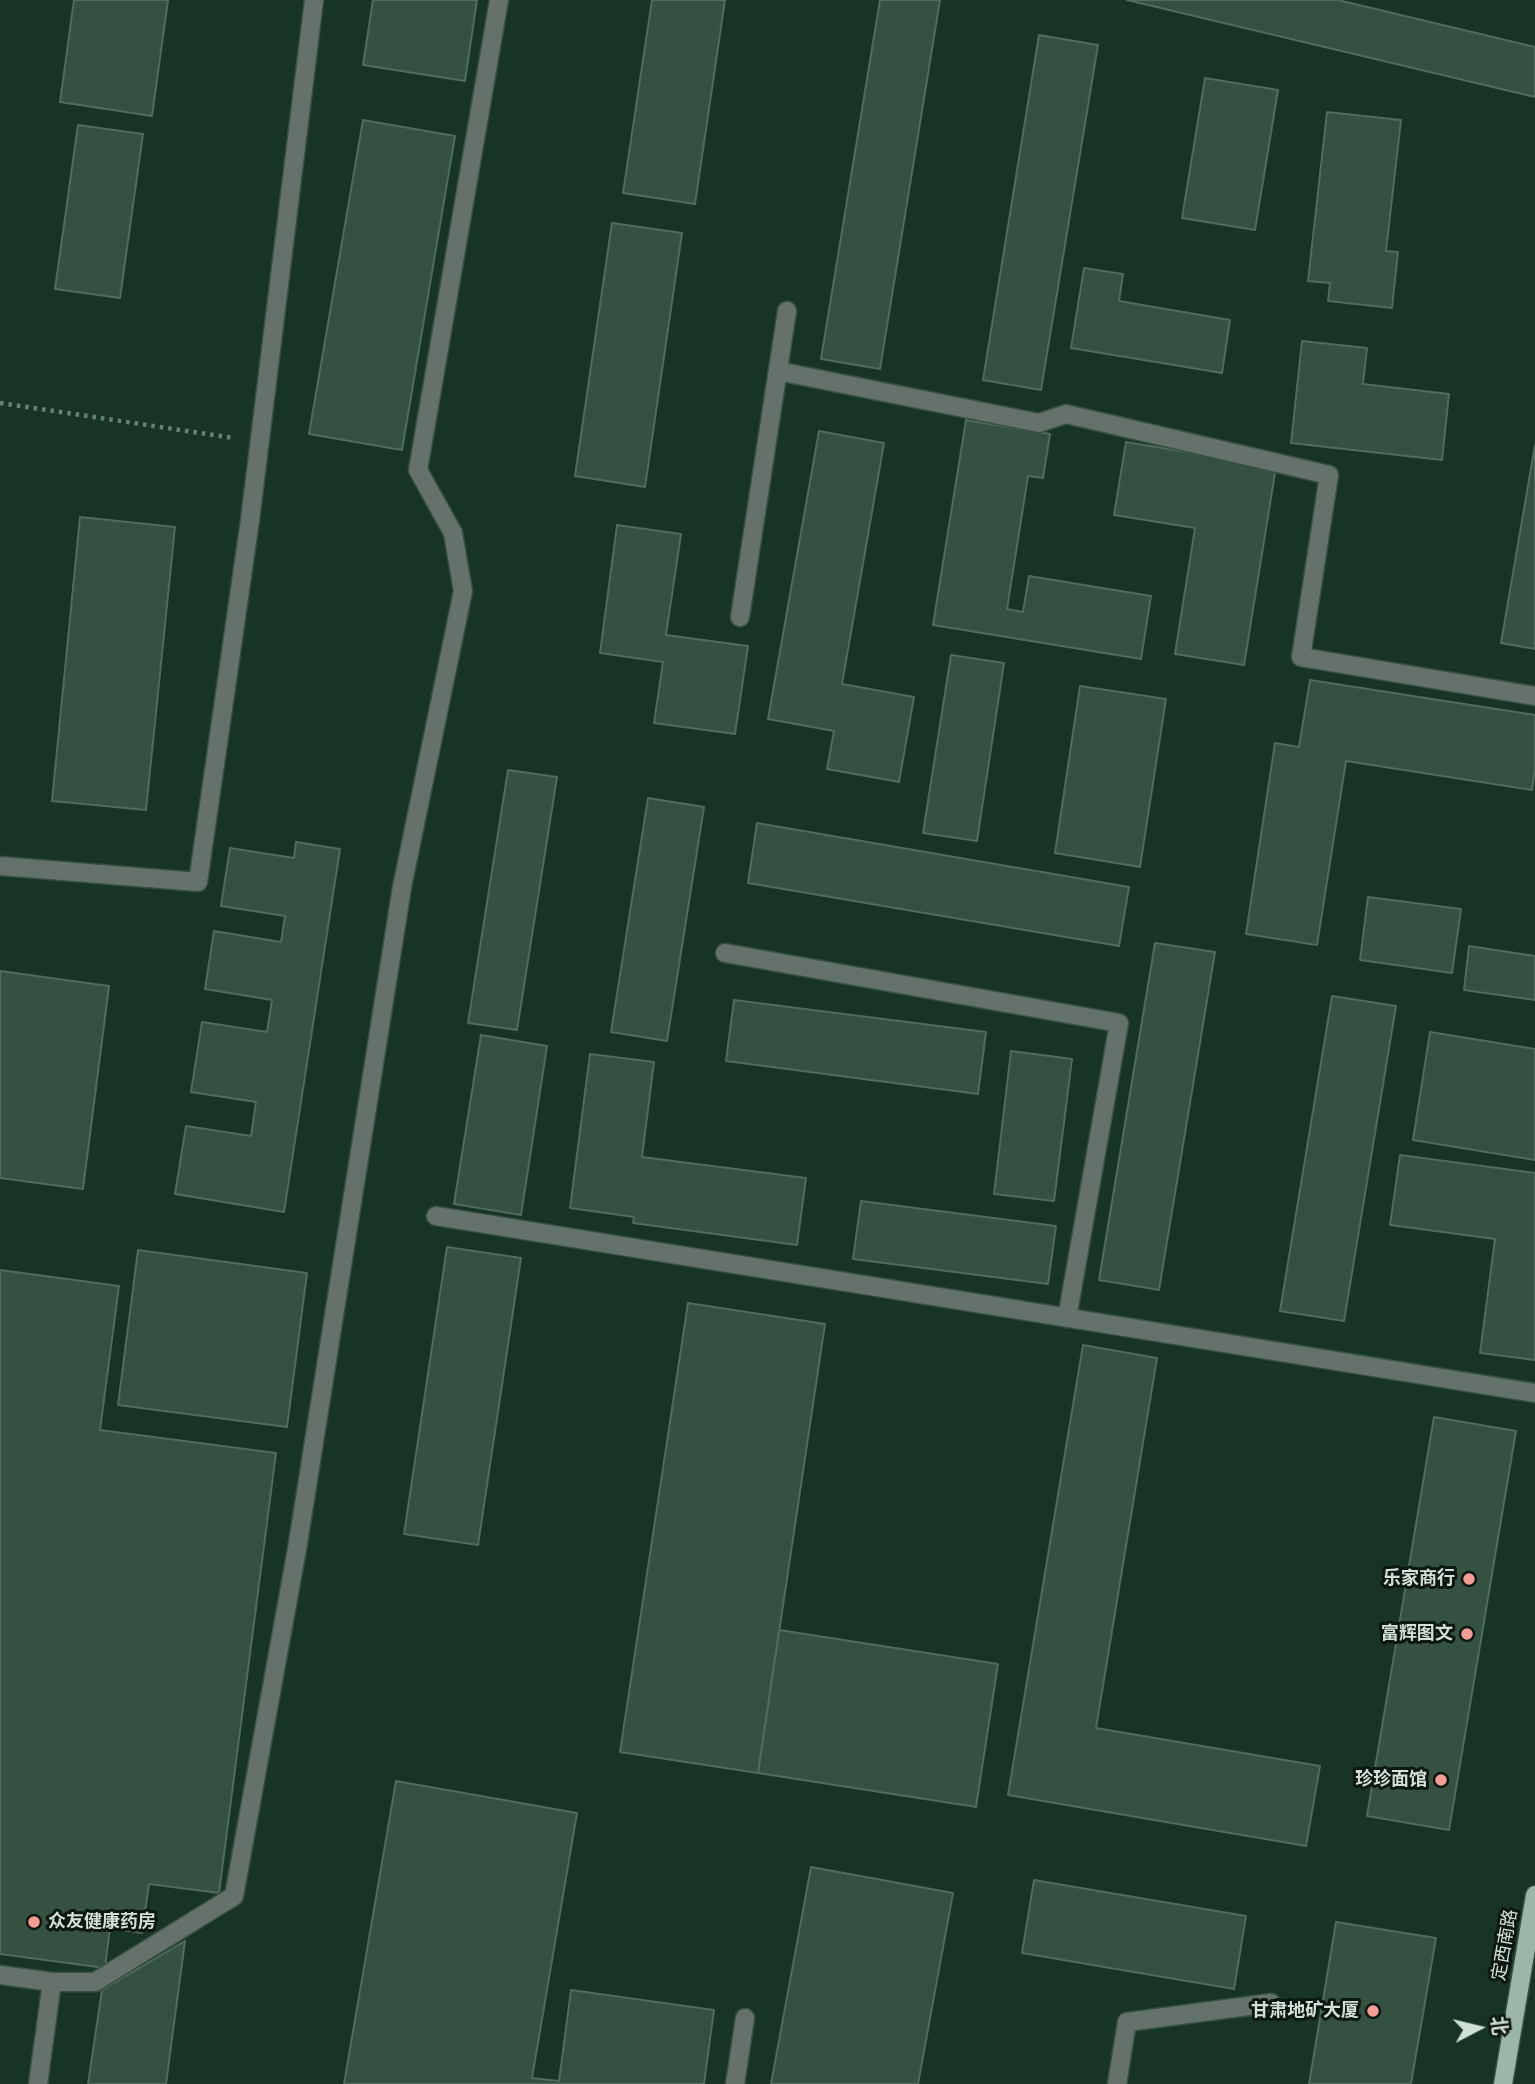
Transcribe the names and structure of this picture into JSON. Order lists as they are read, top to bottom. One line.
{"streets":{"main road":["定西南路"]},"places":["乐家商行","富辉图文","珍珍面馆","众友健康药房","甘肃地矿大厦"],"north":"right"}
